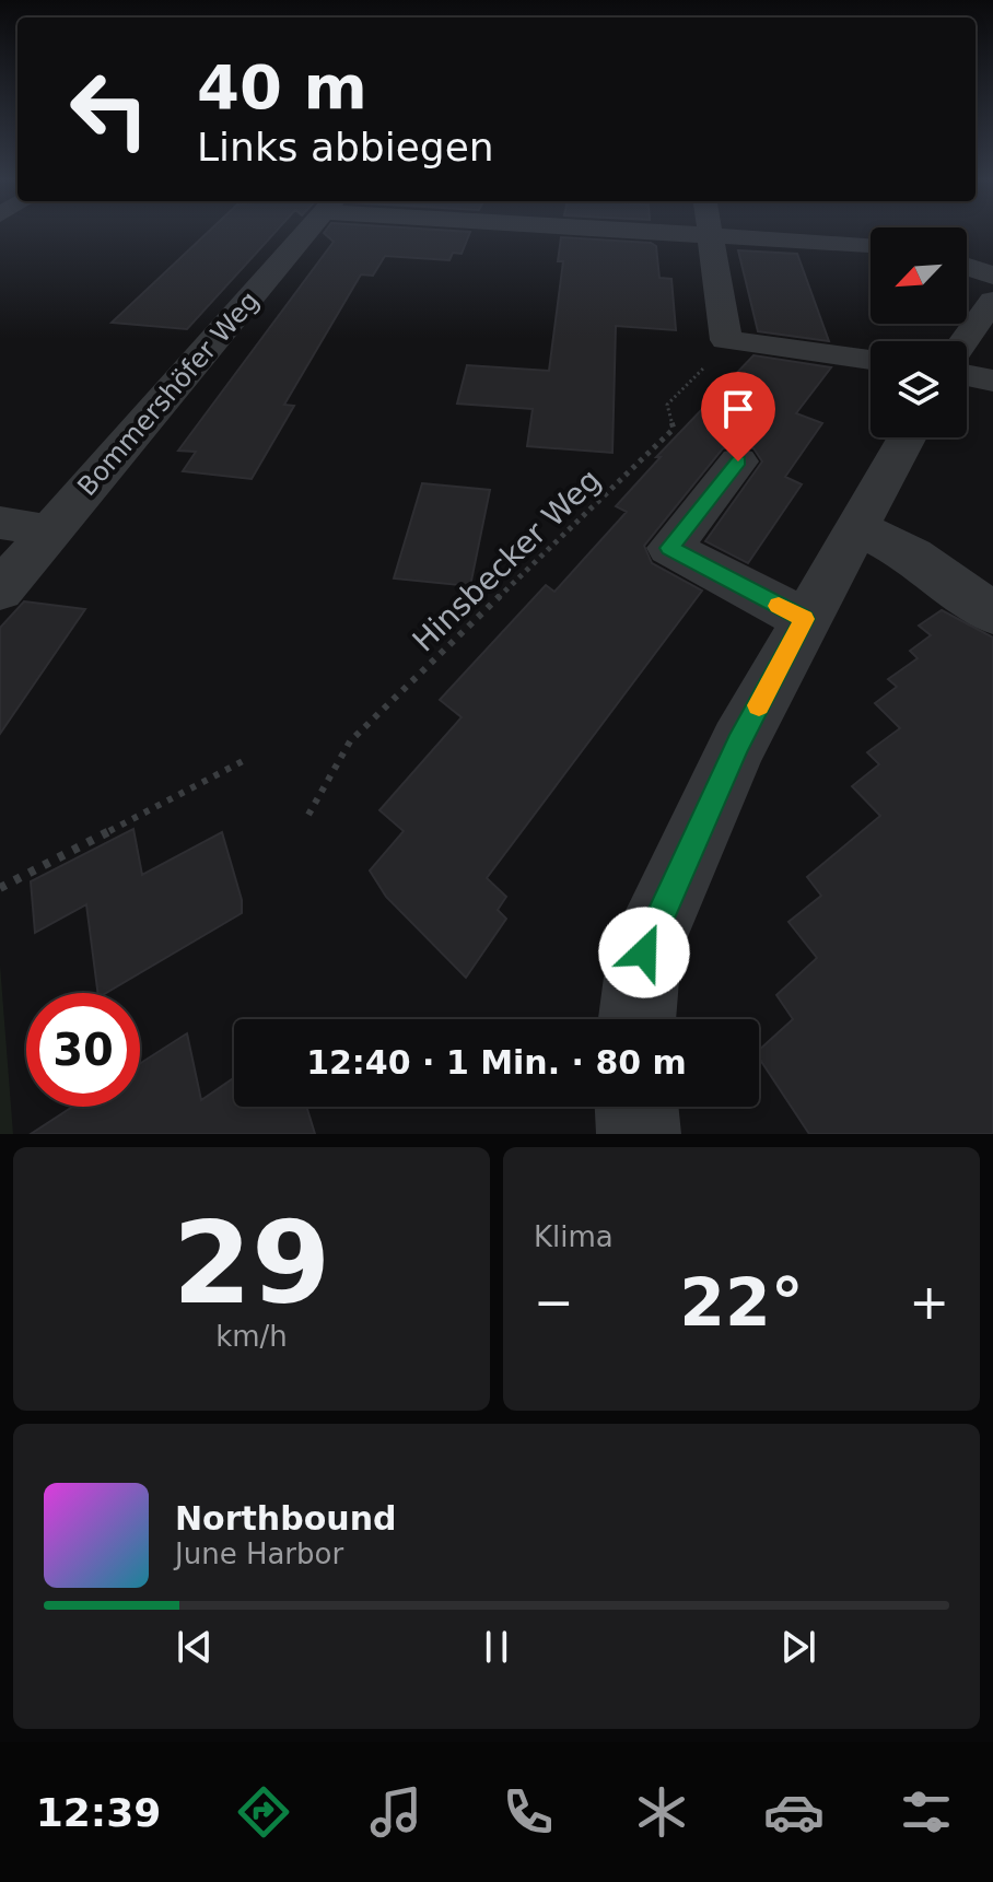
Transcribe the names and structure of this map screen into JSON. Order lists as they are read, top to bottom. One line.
{"streets":{"street":["Bommershöfer Weg"],"path":["Hinsbecker Weg"]},"north":"bottom left","page":{"turn":["40 m","Links abbiegen"],"limit":"30","trip":"12:40 · 1 Min. · 80 m","tile":[["29","km/h"],"Klima"],"heat":["−","22°","+"],"song":["Northbound","June Harbor"],"tabs":"12:39"}}
